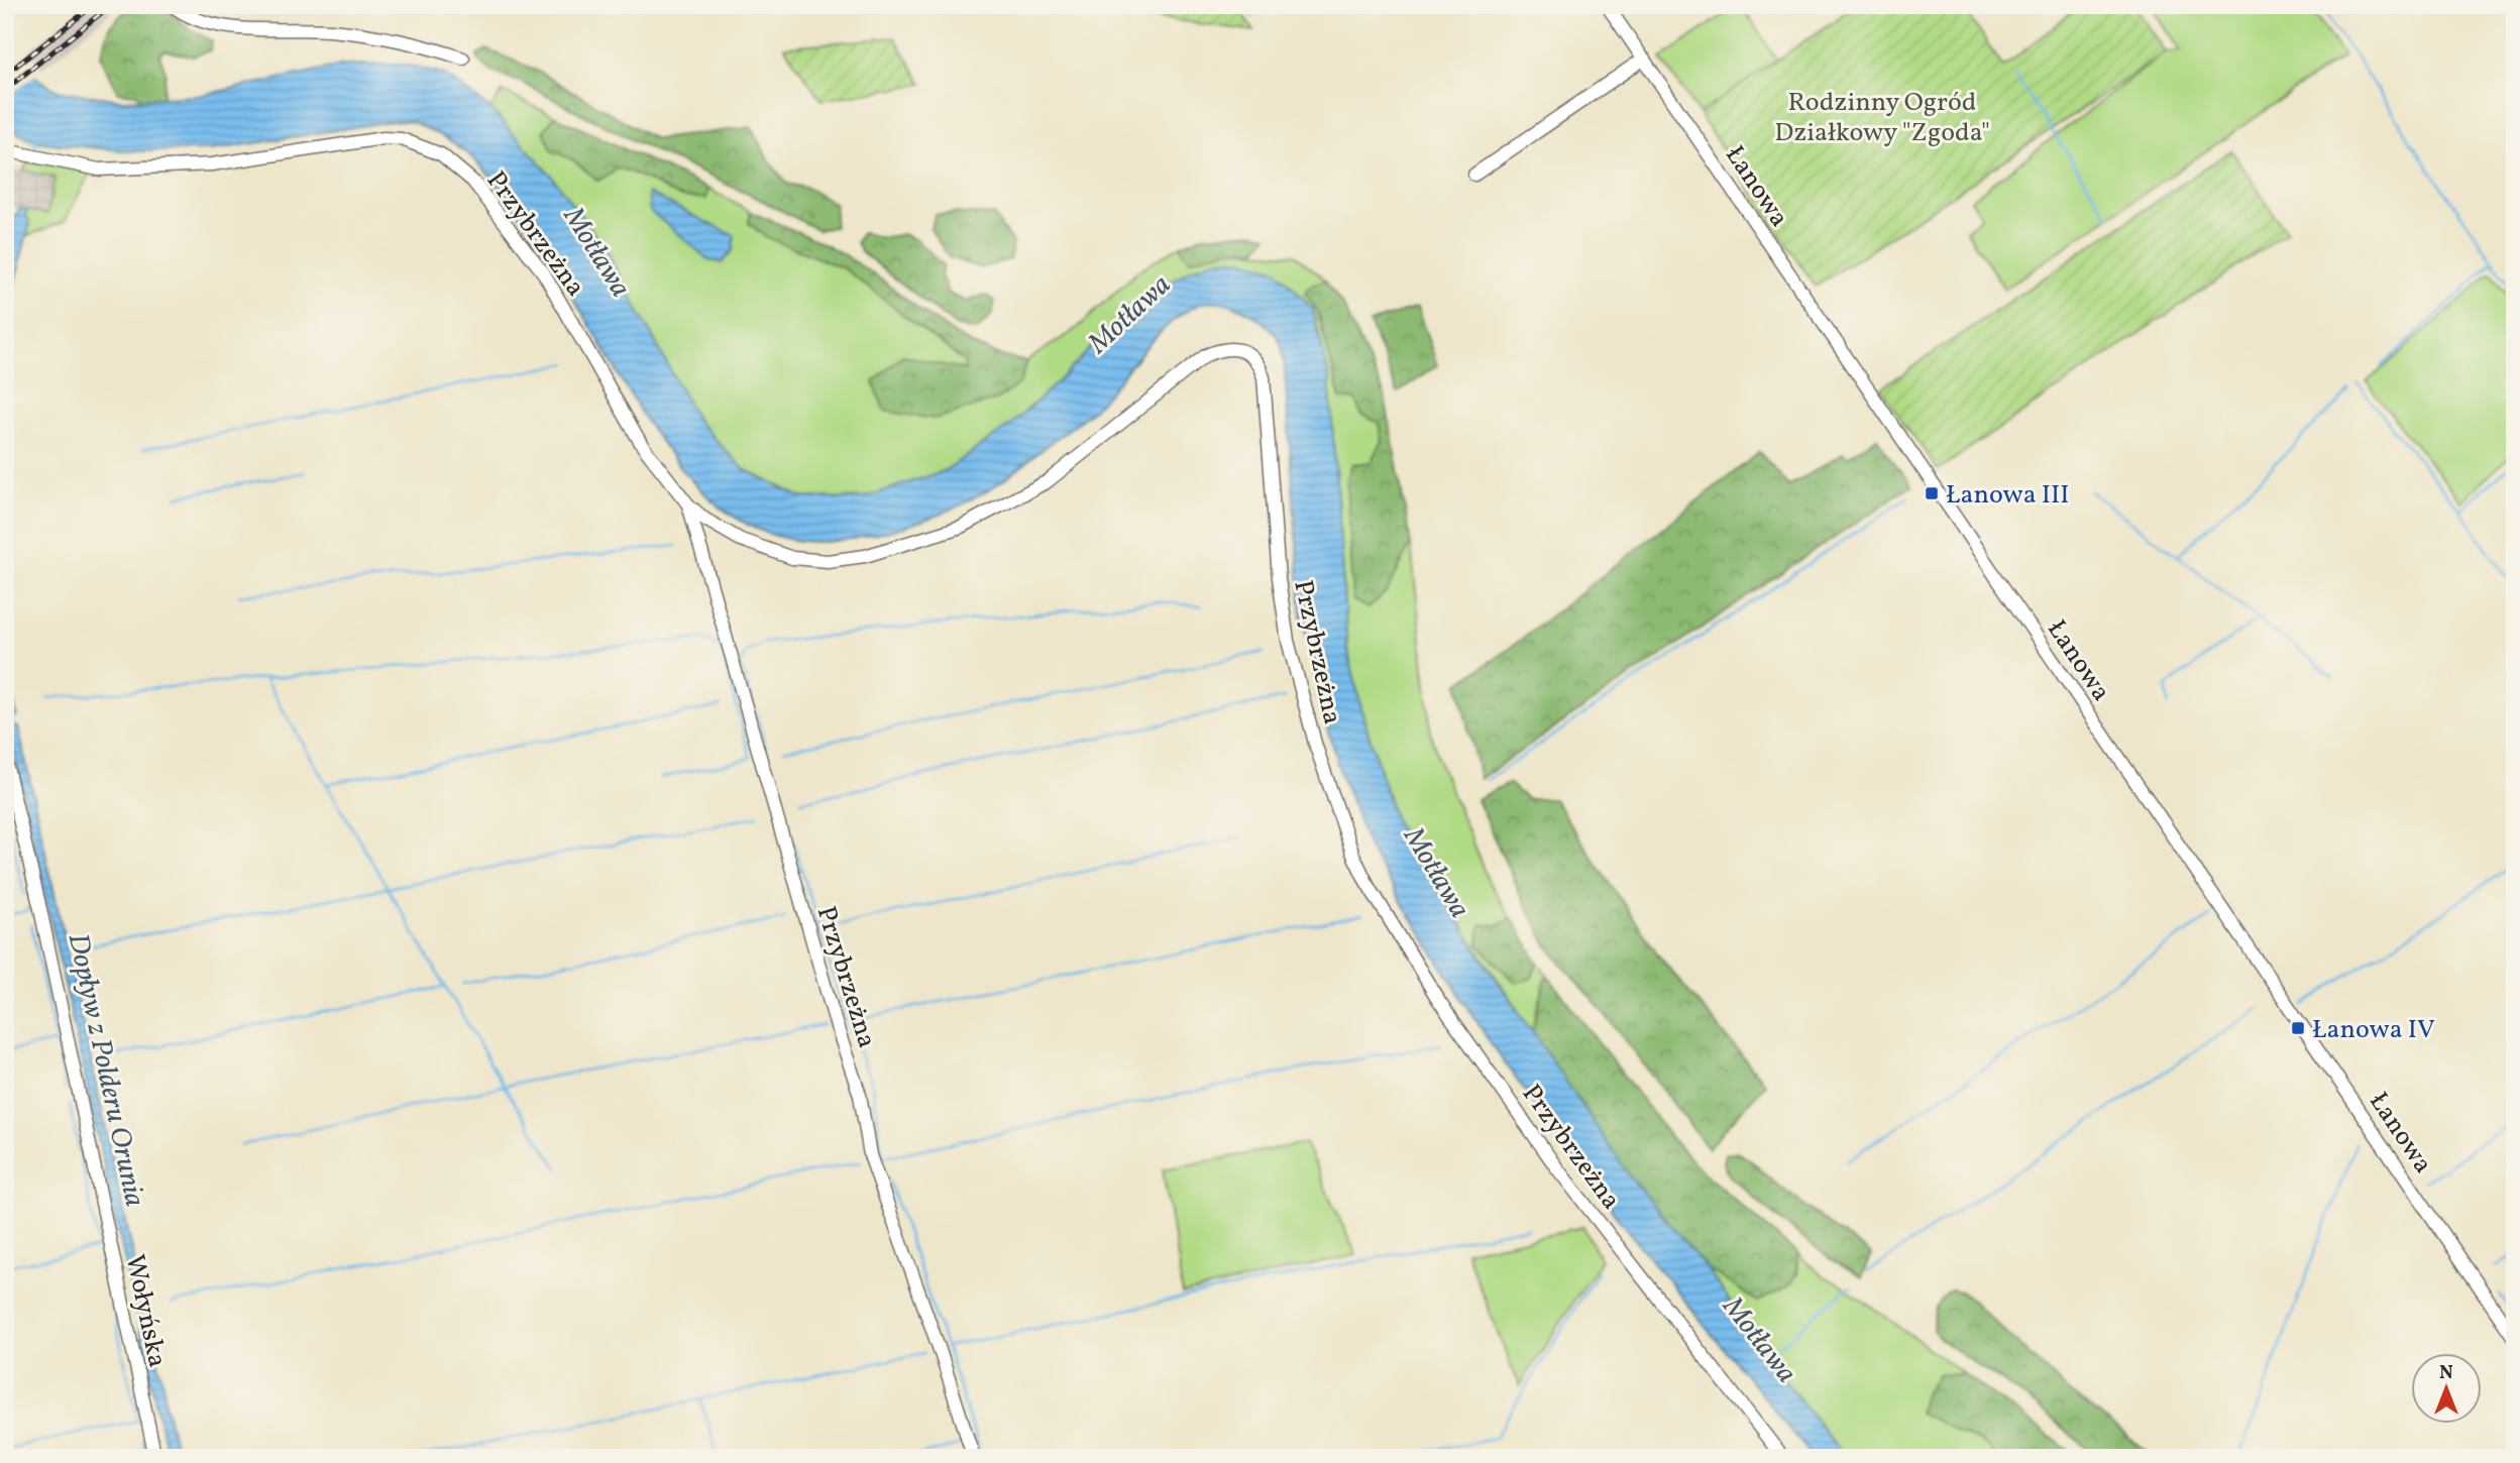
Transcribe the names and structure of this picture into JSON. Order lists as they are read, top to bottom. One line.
{"streets":{"street":["Łanowa","Przybrzeżna","Wołyńska"]},"water":["Motława","Dopływ z Polderu Orunia"],"parks":["Rodzinny Ogród Działkowy \"Zgoda\""],"places":{"transit":["Łanowa III","Łanowa IV"]},"north":"top"}
